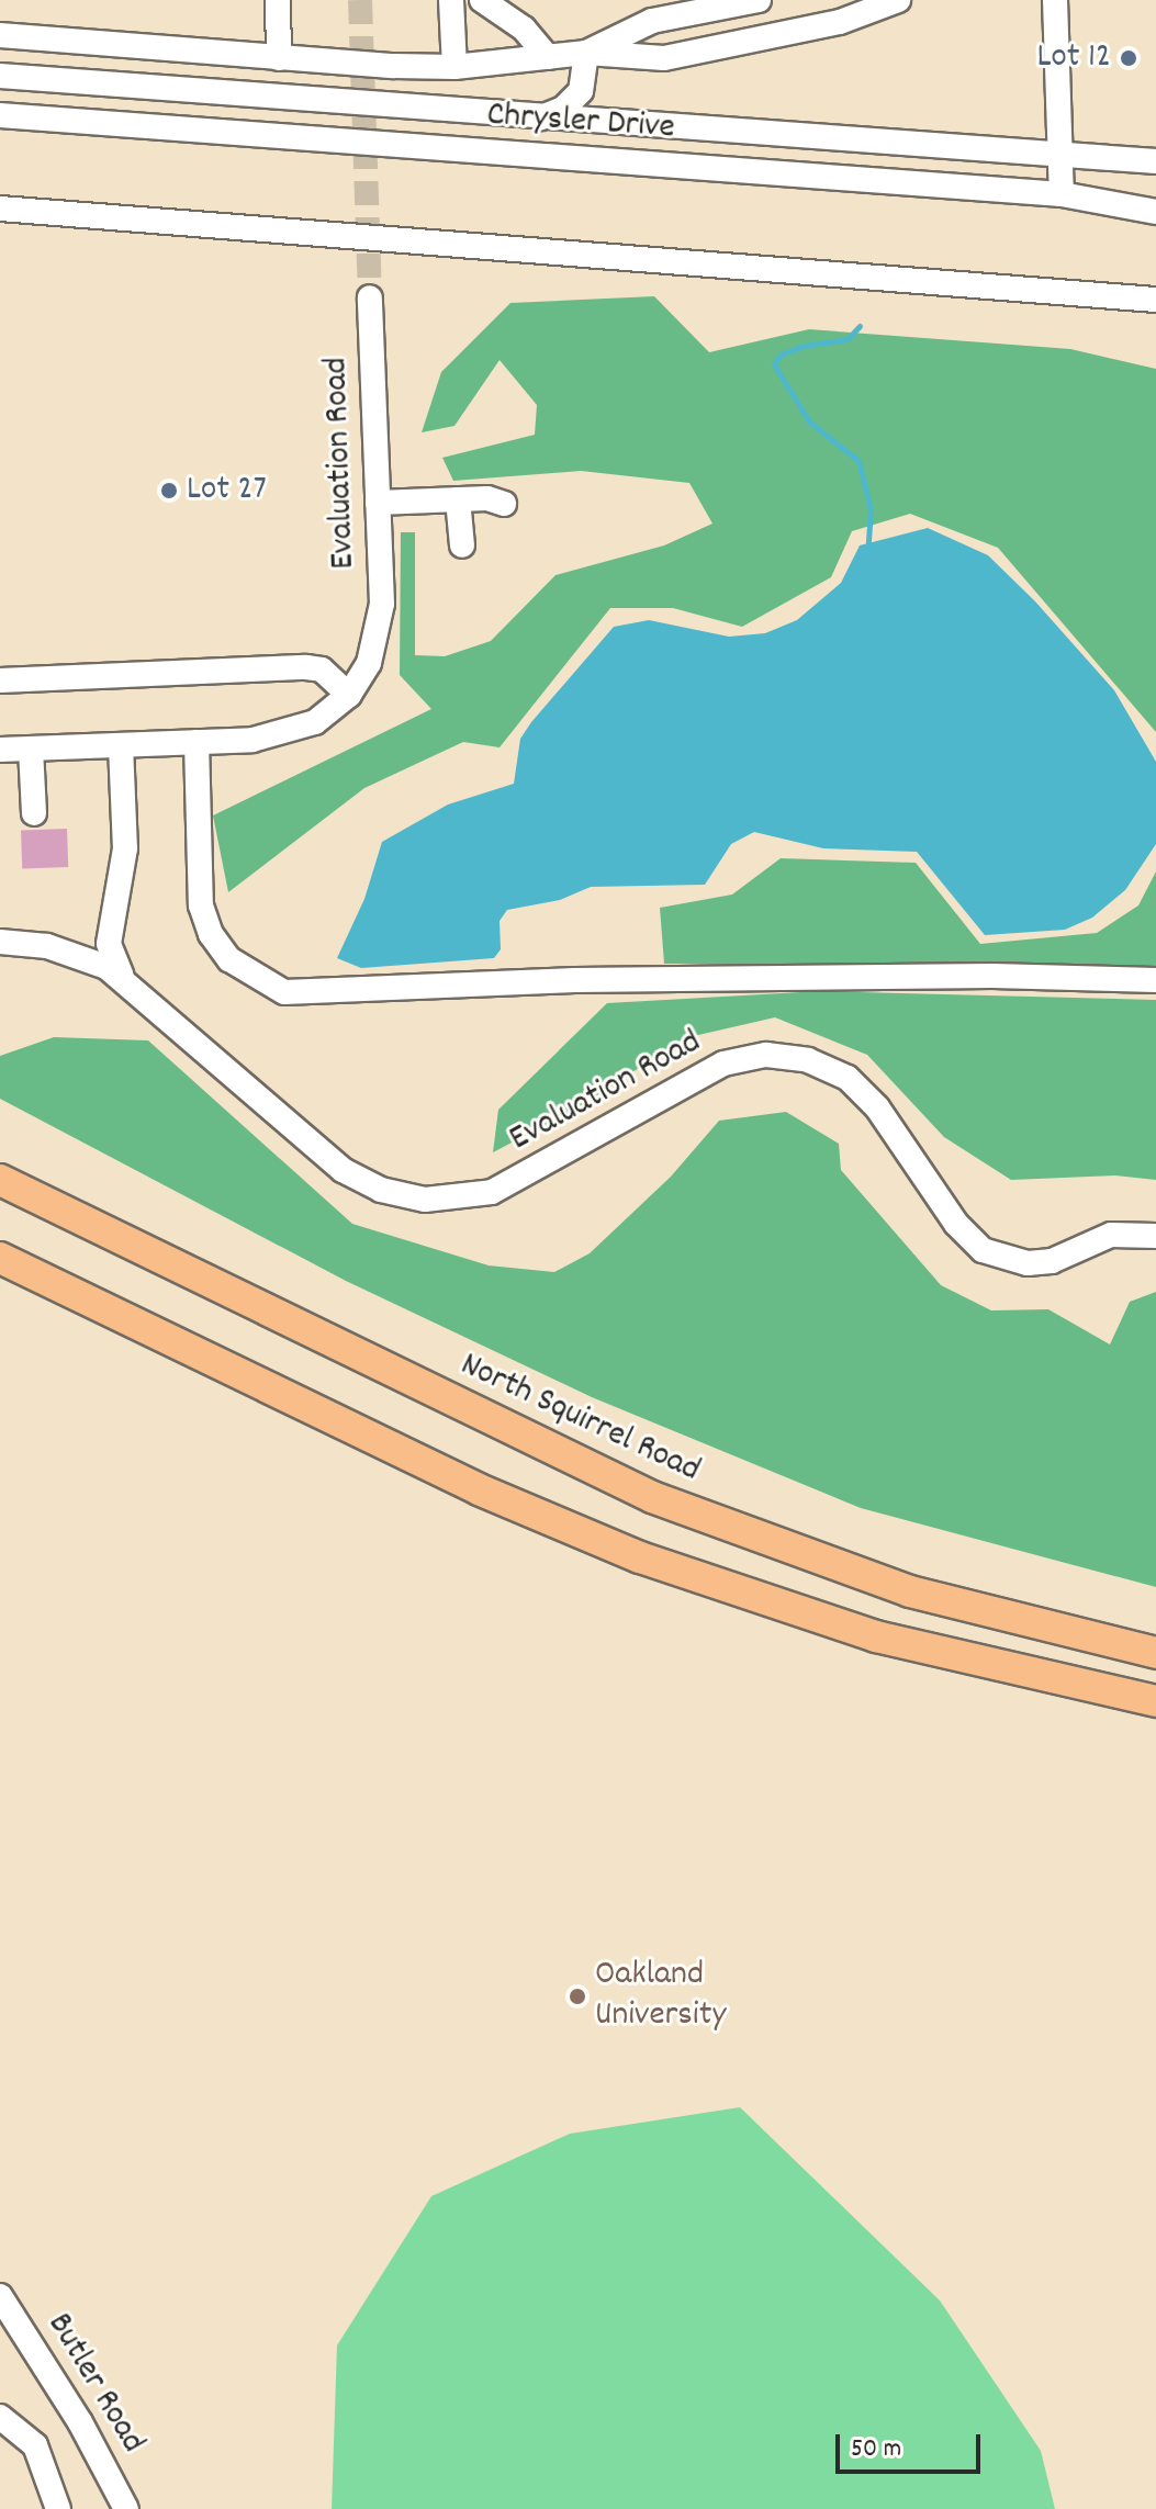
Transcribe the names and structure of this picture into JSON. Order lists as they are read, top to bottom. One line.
{"streets":{"main road":["North Squirrel Road"],"street":["Chrysler Drive","Evaluation Road","Butler Road"]},"places":["Lot 12","Lot 27","Oakland University"],"scale_bar":"50 m"}
